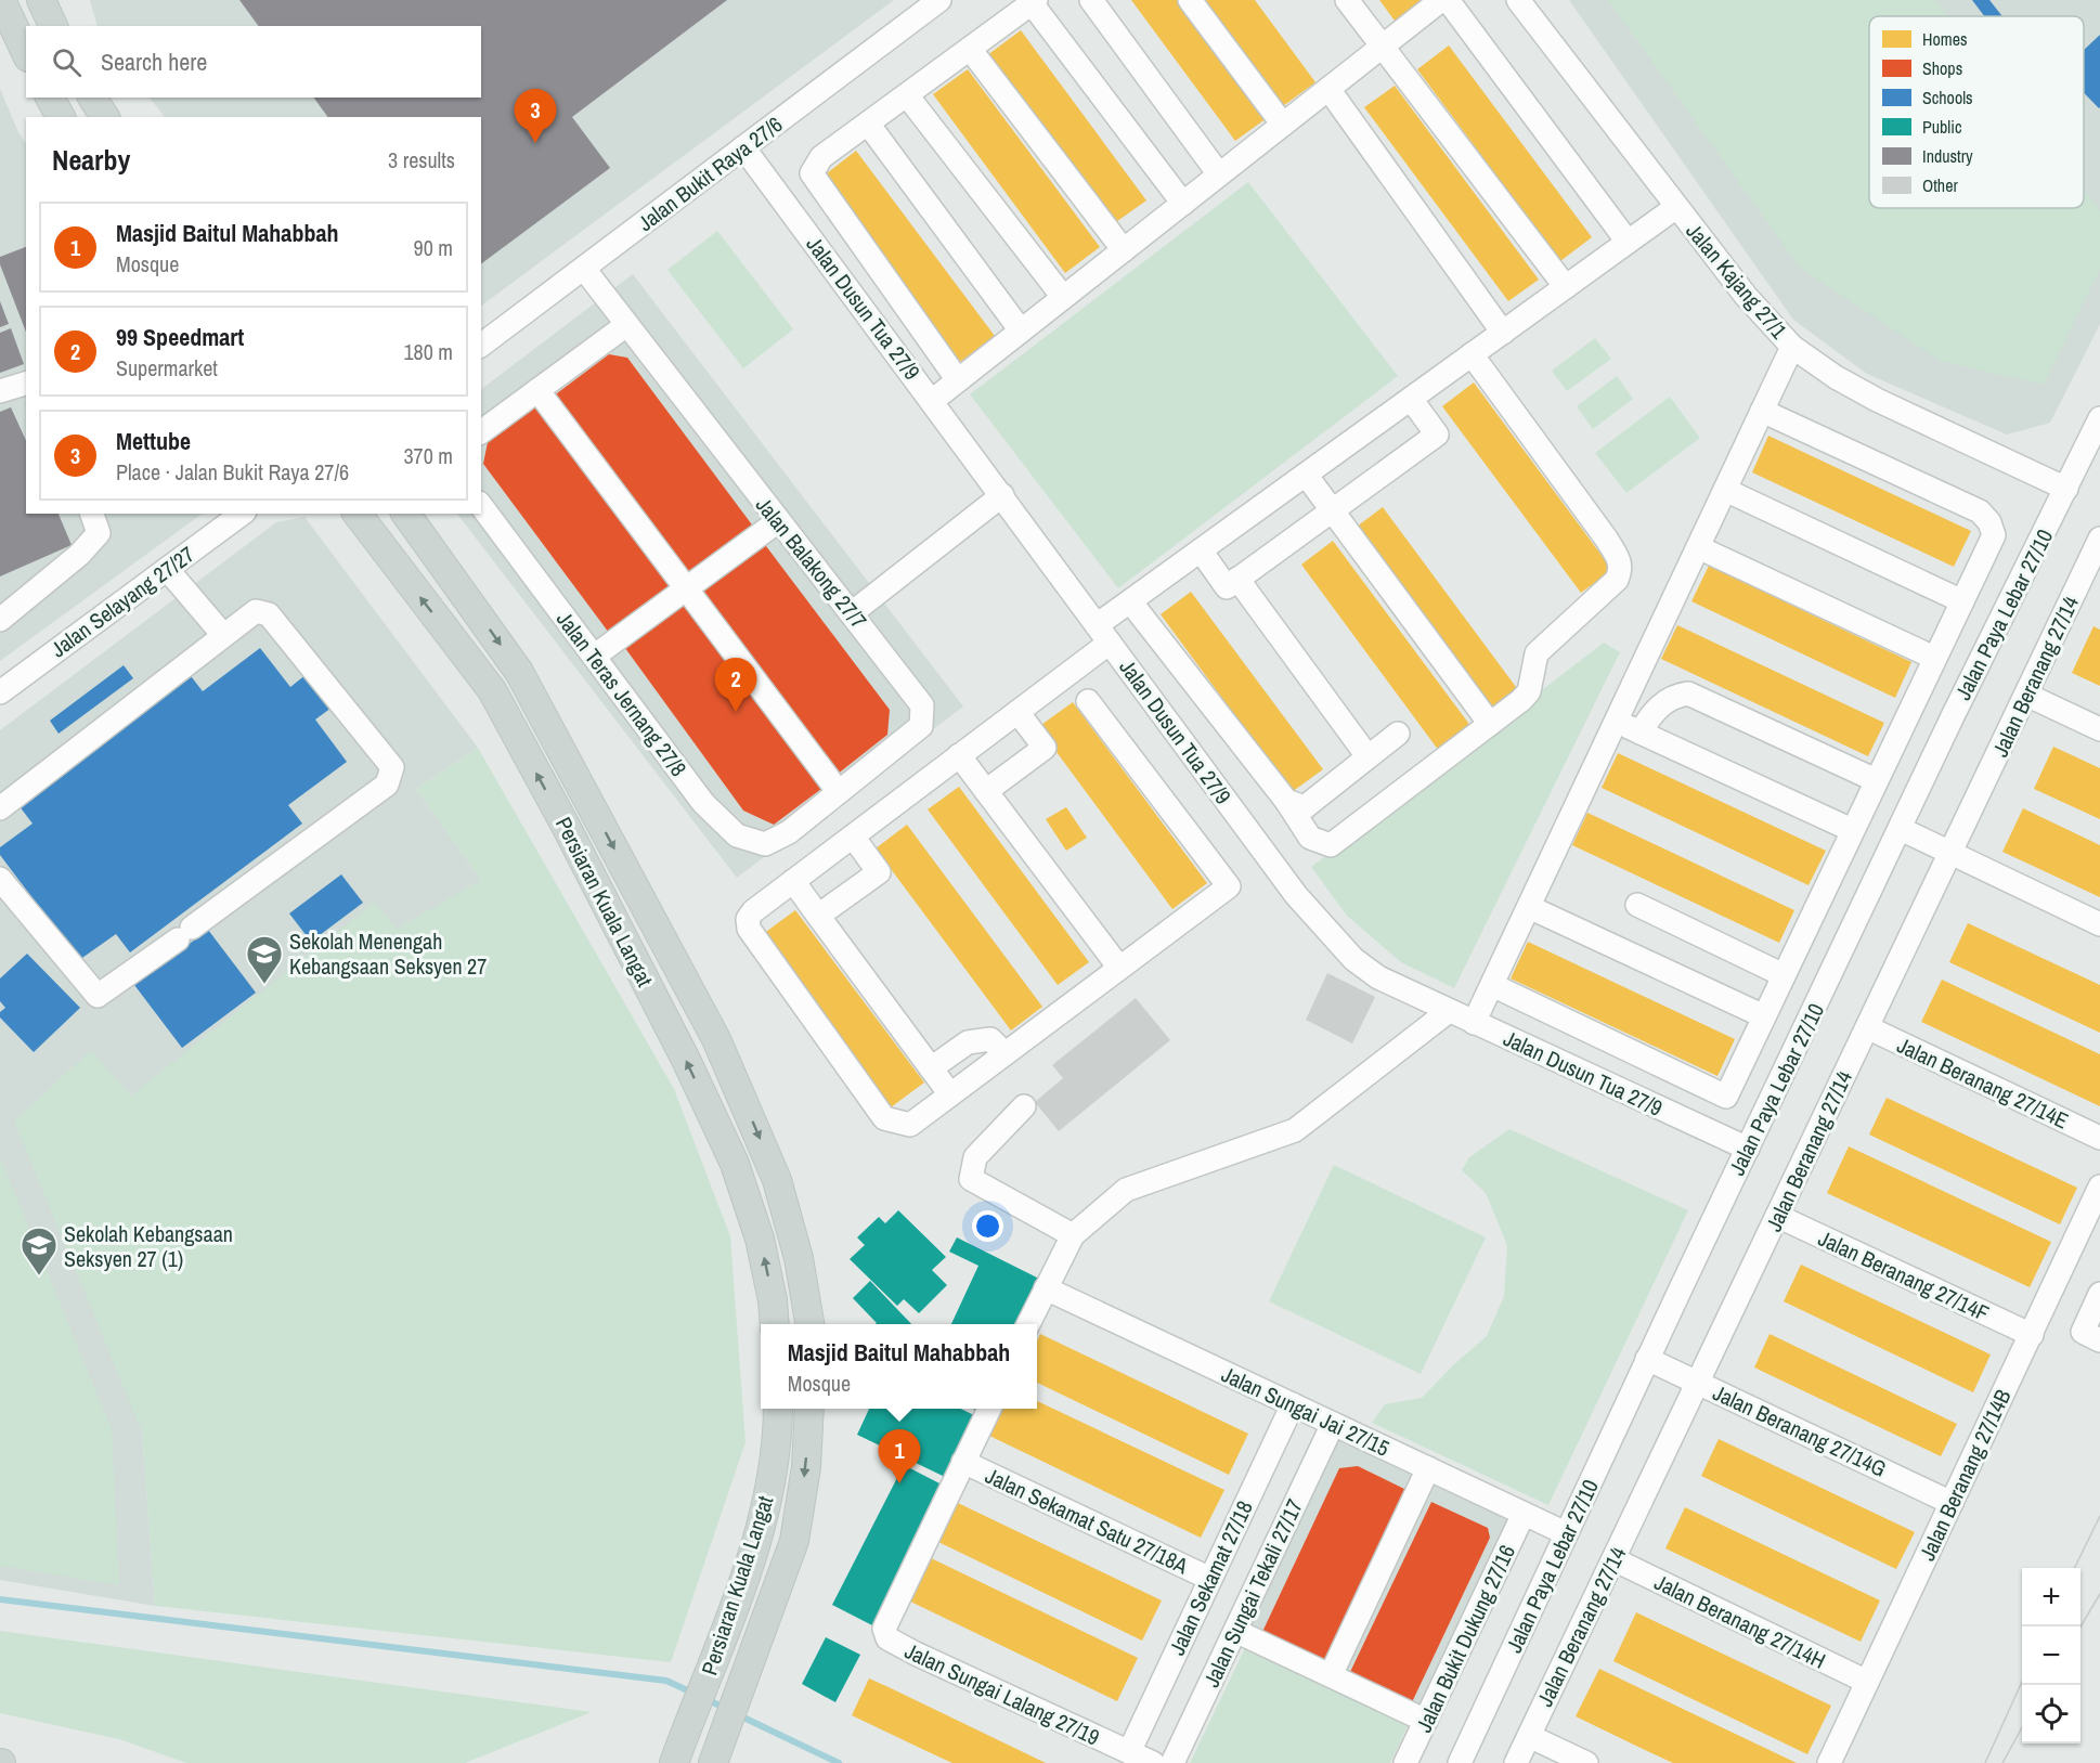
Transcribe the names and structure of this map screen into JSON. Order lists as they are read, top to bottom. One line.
{"streets":{"main road":["Persiaran Kuala Langat"],"street":["Jalan Bukit Raya 27/6","Jalan Kajang 27/1","Jalan Dusun Tua 27/9","Jalan Balakong 27/7","Jalan Selayang 27/27","Jalan Paya Lebar 27/10","Jalan Beranang 27/14","Jalan Teras Jernang 27/8","Jalan Beranang 27/14E","Jalan Beranang 27/14F","Jalan Sungai Jai 27/15","Jalan Beranang 27/14G","Jalan Beranang 27/14B","Jalan Sekamat Satu 27/18A","Jalan Sekamat 27/18","Jalan Sungai Tekali 27/17","Jalan Beranang 27/14H","Jalan Bukit Dukung 27/16","Jalan Sungai Lalang 27/19"]},"crossings":[["Jalan Bukit Raya 27/6","Jalan Dusun Tua 27/9"],["Jalan Bukit Raya 27/6","Jalan Balakong 27/7"],["Jalan Kajang 27/1","Jalan Paya Lebar 27/10"],["Jalan Dusun Tua 27/9","Jalan Paya Lebar 27/10"],["Jalan Balakong 27/7","Jalan Teras Jernang 27/8"],["Jalan Paya Lebar 27/10","Jalan Sungai Jai 27/15"],["Jalan Paya Lebar 27/10","Jalan Beranang 27/14G"],["Jalan Beranang 27/14","Jalan Beranang 27/14E"],["Jalan Beranang 27/14","Jalan Beranang 27/14F"],["Jalan Beranang 27/14","Jalan Beranang 27/14G"],["Jalan Beranang 27/14","Jalan Beranang 27/14H"],["Jalan Beranang 27/14F","Jalan Beranang 27/14B"],["Jalan Sungai Jai 27/15","Jalan Sekamat 27/18"],["Jalan Sungai Jai 27/15","Jalan Sungai Tekali 27/17"],["Jalan Sungai Jai 27/15","Jalan Bukit Dukung 27/16"],["Jalan Beranang 27/14G","Jalan Beranang 27/14B"],["Jalan Beranang 27/14B","Jalan Beranang 27/14H"],["Jalan Sekamat Satu 27/18A","Jalan Sekamat 27/18"],["Jalan Sekamat Satu 27/18A","Jalan Sungai Lalang 27/19"],["Jalan Sekamat 27/18","Jalan Sungai Lalang 27/19"]],"places":{"school or university":["Sekolah Menengah Kebangsaan Seksyen 27","Sekolah Kebangsaan Seksyen 27 (1)"]},"legend":["Homes","Shops","Schools","Public","Industry","Other"],"page":{"search":"Search here","pins":["3","2","1"],"heading":["Nearby","3 results"],"list":[{"mark":"1","name":"Masjid Baitul Mahabbah","note":"Mosque","value":"90 m"},{"mark":"2","name":"99 Speedmart","note":"Supermarket","value":"180 m"},{"mark":"3","name":"Mettube","note":"Place · Jalan Bukit Raya 27/6","value":"370 m"}],"popup":["Masjid Baitul Mahabbah","Mosque"],"map_buttons":["+","−"]}}
